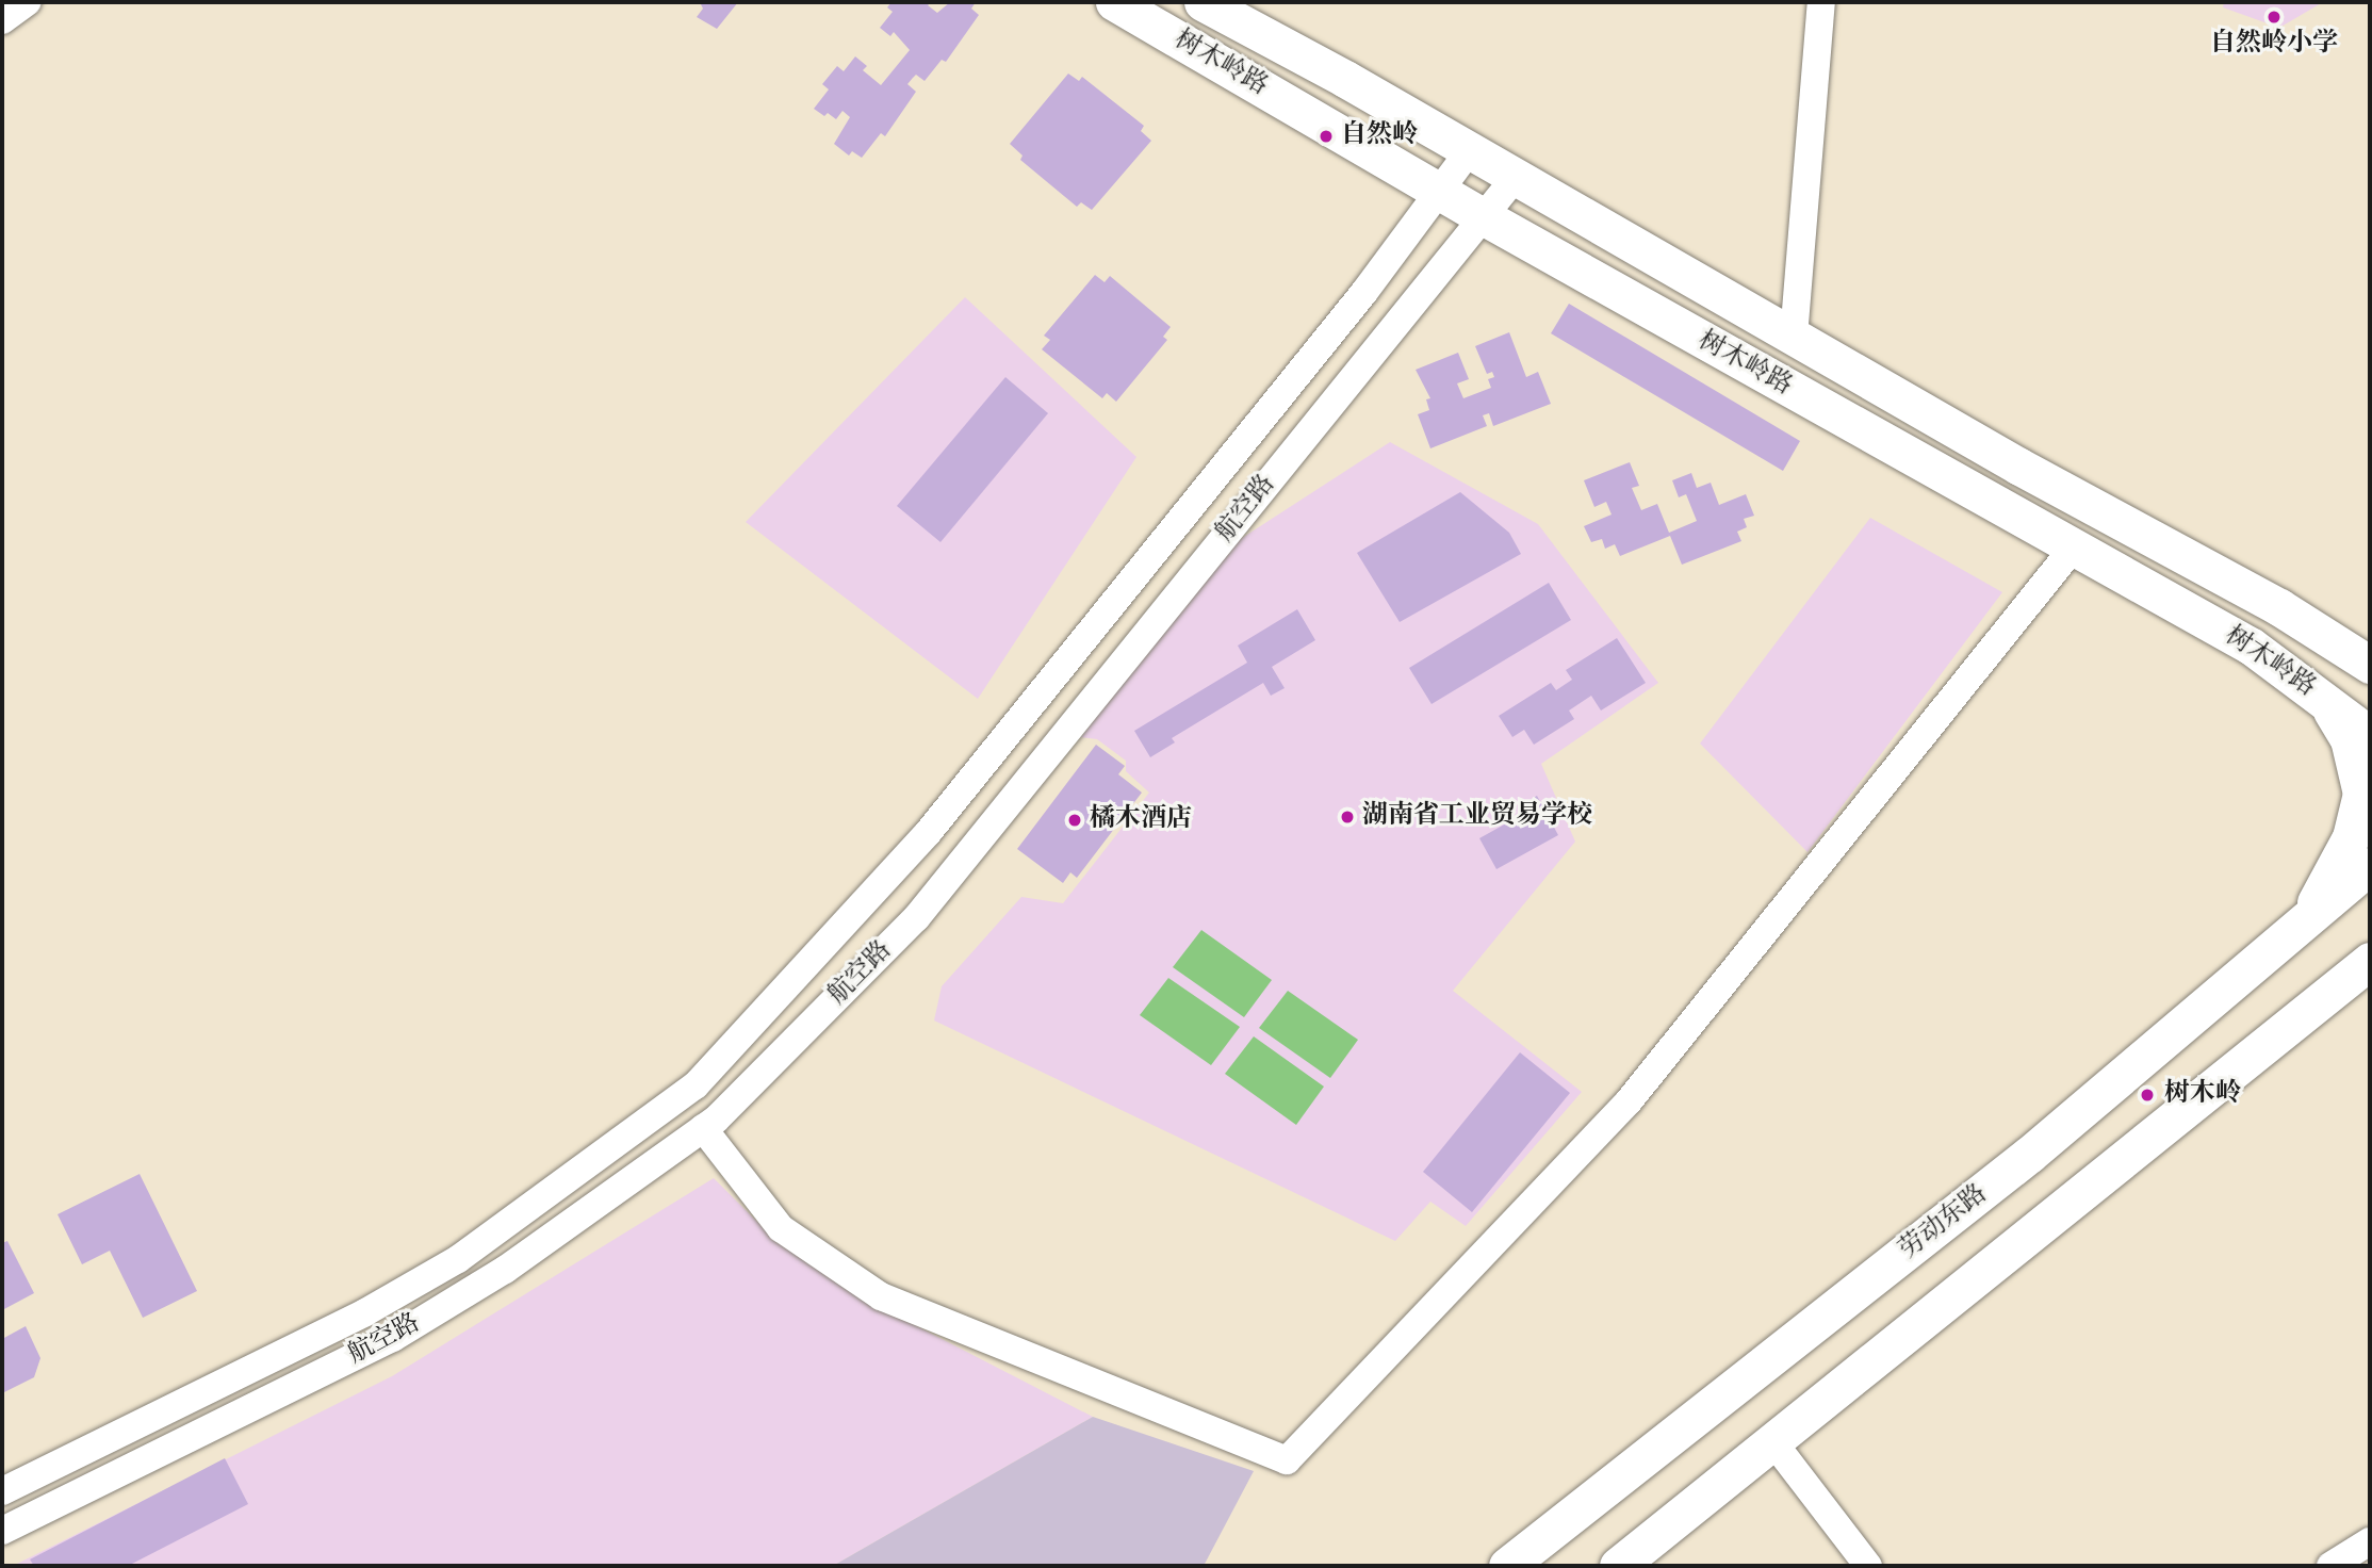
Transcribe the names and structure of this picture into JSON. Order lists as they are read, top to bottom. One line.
{"streets":{"main road":["树木岭路","劳动东路"],"street":["航空路"]},"crossings":[["树木岭路","航空路"]],"places":["自然岭小学","自然岭","湖南省工业贸易学校","橘木酒店","树木岭"]}
